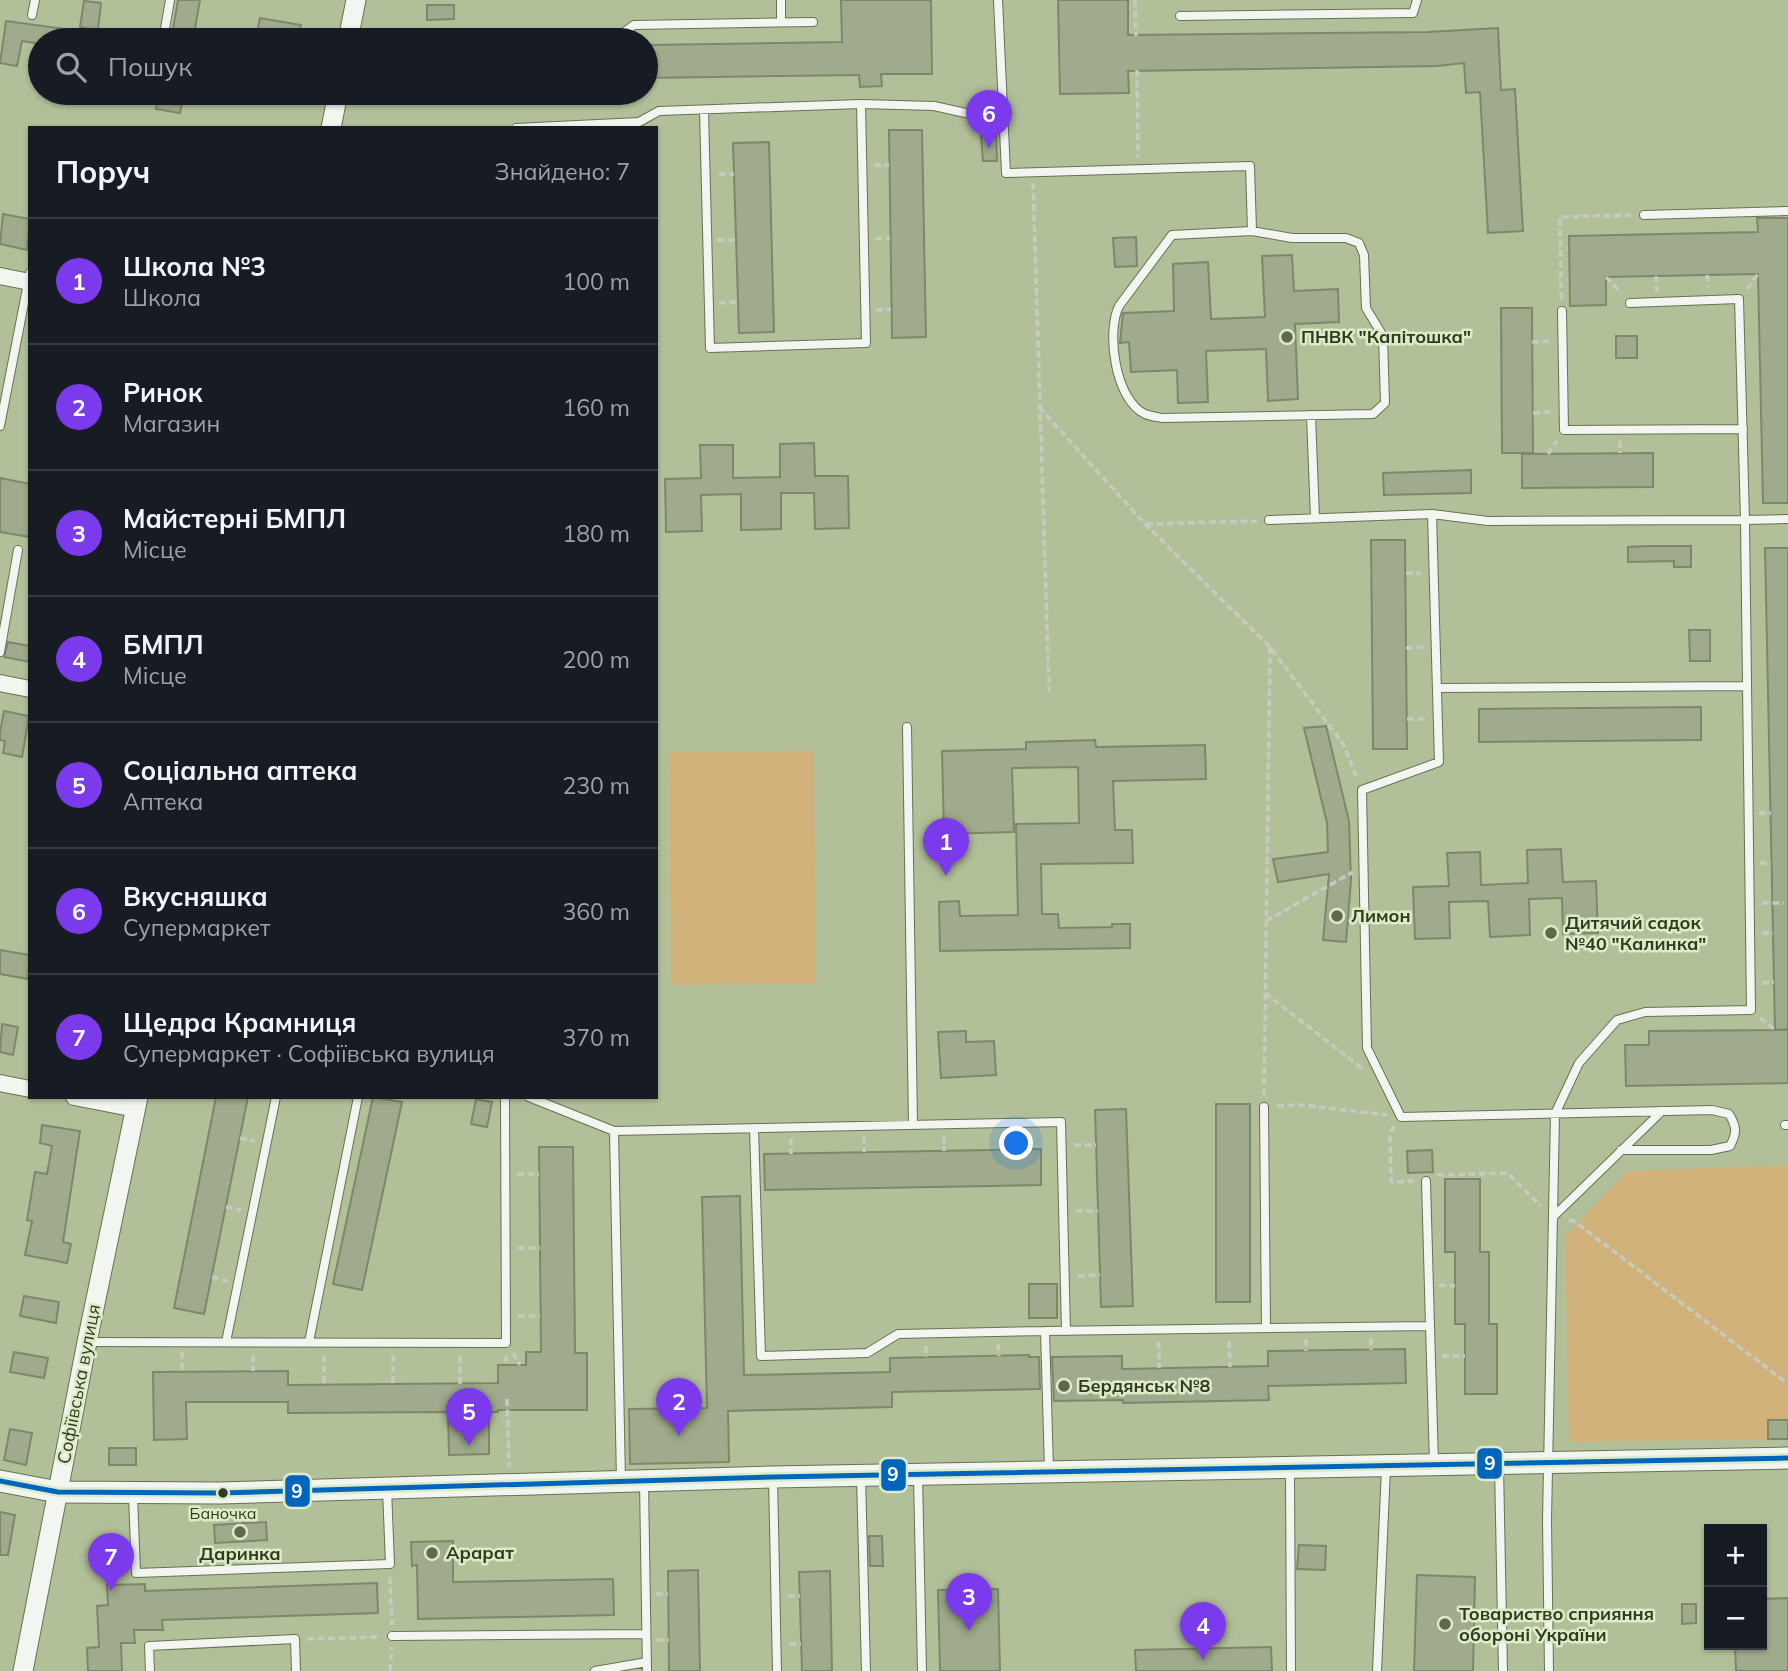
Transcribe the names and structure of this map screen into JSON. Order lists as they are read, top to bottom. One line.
{"streets":{"street":["Софіївська вулиця"]},"places":["ПНВК \"Капітошка\"","Лимон","Дитячий садок №40 \"Калинка\"","Бердянськ №8","Баночка","Даринка","Арарат","Товариство сприяння обороні України"],"lines":["transit line 9"],"page":{"search":"Пошук","pins":["6","1","2","5","7","3","4"],"heading":["Поруч","Знайдено: 7"],"list":[{"mark":"1","name":"Школа №3","note":"Школа","value":"100 m"},{"mark":"2","name":"Ринок","note":"Магазин","value":"160 m"},{"mark":"3","name":"Майстерні БМПЛ","note":"Місце","value":"180 m"},{"mark":"4","name":"БМПЛ","note":"Місце","value":"200 m"},{"mark":"5","name":"Соціальна аптека","note":"Аптека","value":"230 m"},{"mark":"6","name":"Вкусняшка","note":"Супермаркет","value":"360 m"},{"mark":"7","name":"Щедра Крамниця","note":"Супермаркет · Софіївська вулиця","value":"370 m"}],"map_buttons":["+","−"]}}
